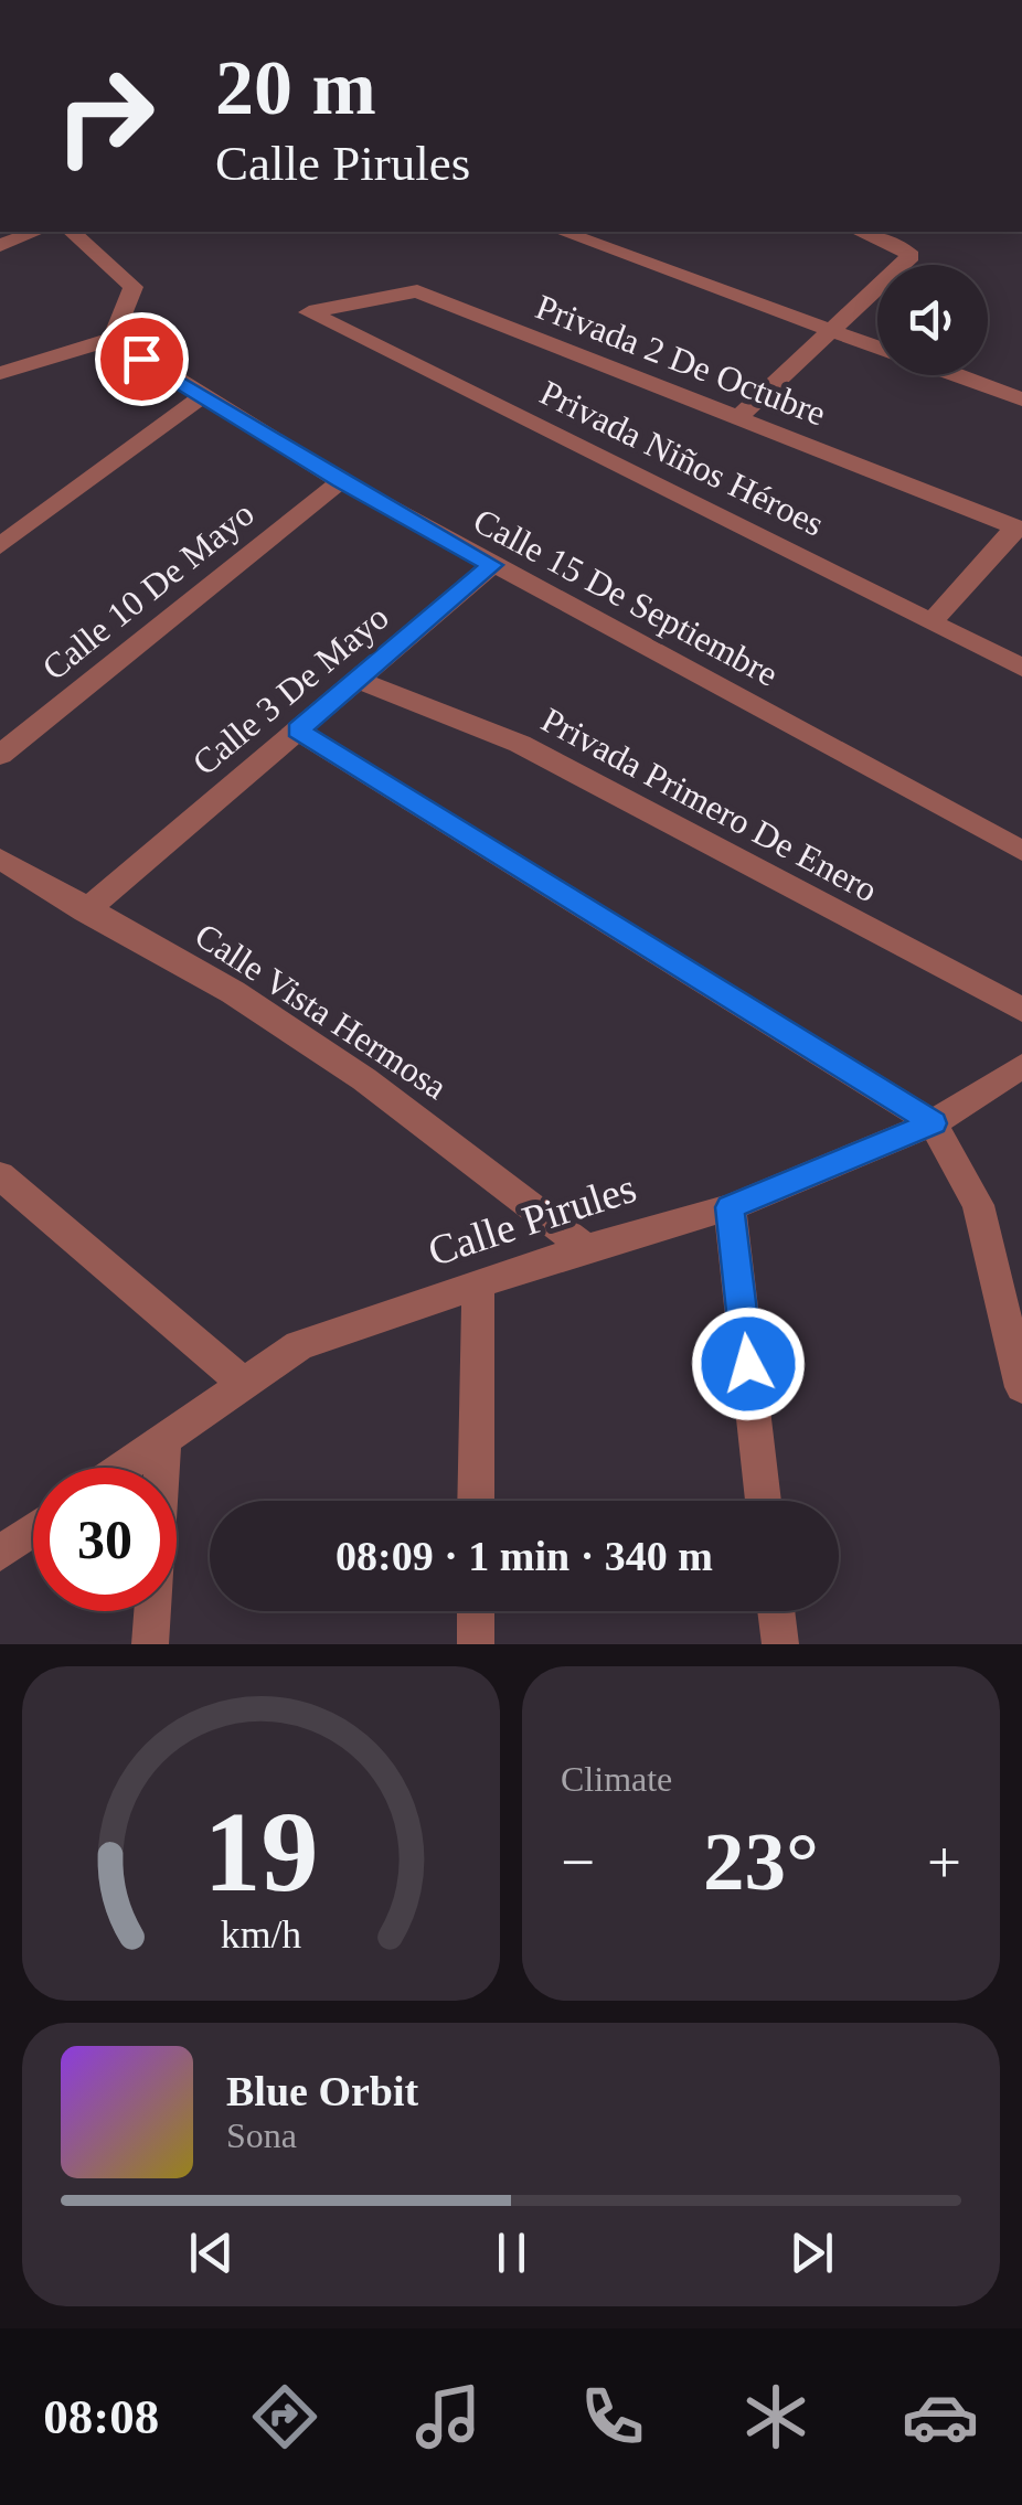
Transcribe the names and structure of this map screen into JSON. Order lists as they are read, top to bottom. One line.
{"streets":{"street":["Privada 2 De Octubre","Privada Niños Héroes","Calle 10 De Mayo","Calle 15 De Septiembre","Calle 3 De Mayo","Privada Primero De Enero","Calle Vista Hermosa","Calle Pirules"]},"crossings":[["Privada 2 De Octubre","Privada Niños Héroes"],["Calle 10 De Mayo","Calle 15 De Septiembre"],["Calle 15 De Septiembre","Calle 3 De Mayo"],["Calle 3 De Mayo","Privada Primero De Enero"],["Calle 3 De Mayo","Calle Vista Hermosa"],["Calle Vista Hermosa","Calle Pirules"]],"page":{"turn":["20 m","Calle Pirules"],"limit":"30","trip":"08:09 · 1 min · 340 m","tile":"Climate","heat":["−","23°","+"],"song":["Blue Orbit","Sona"],"tabs":"08:08","gauge":["19","km/h"]}}
